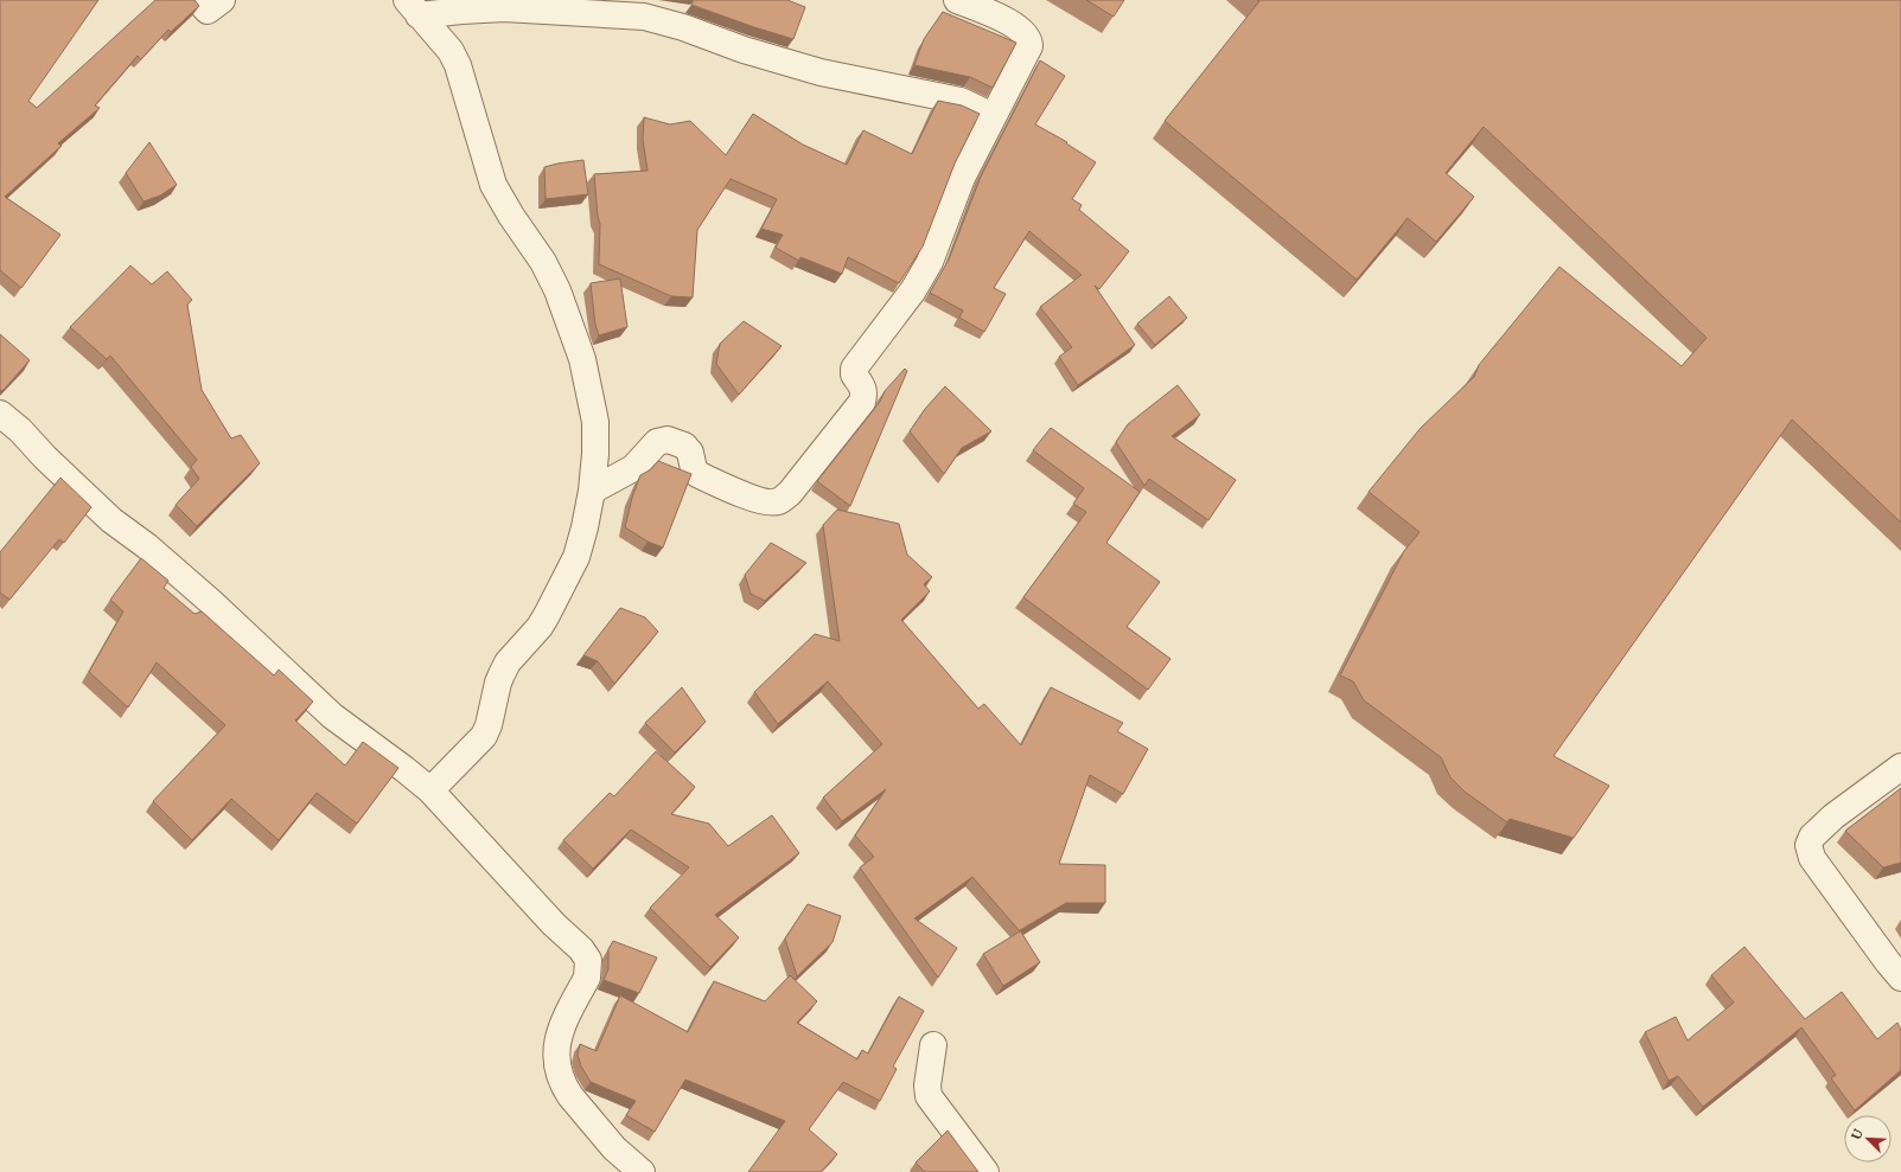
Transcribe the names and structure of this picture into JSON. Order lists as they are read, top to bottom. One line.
{"north":"top left"}
